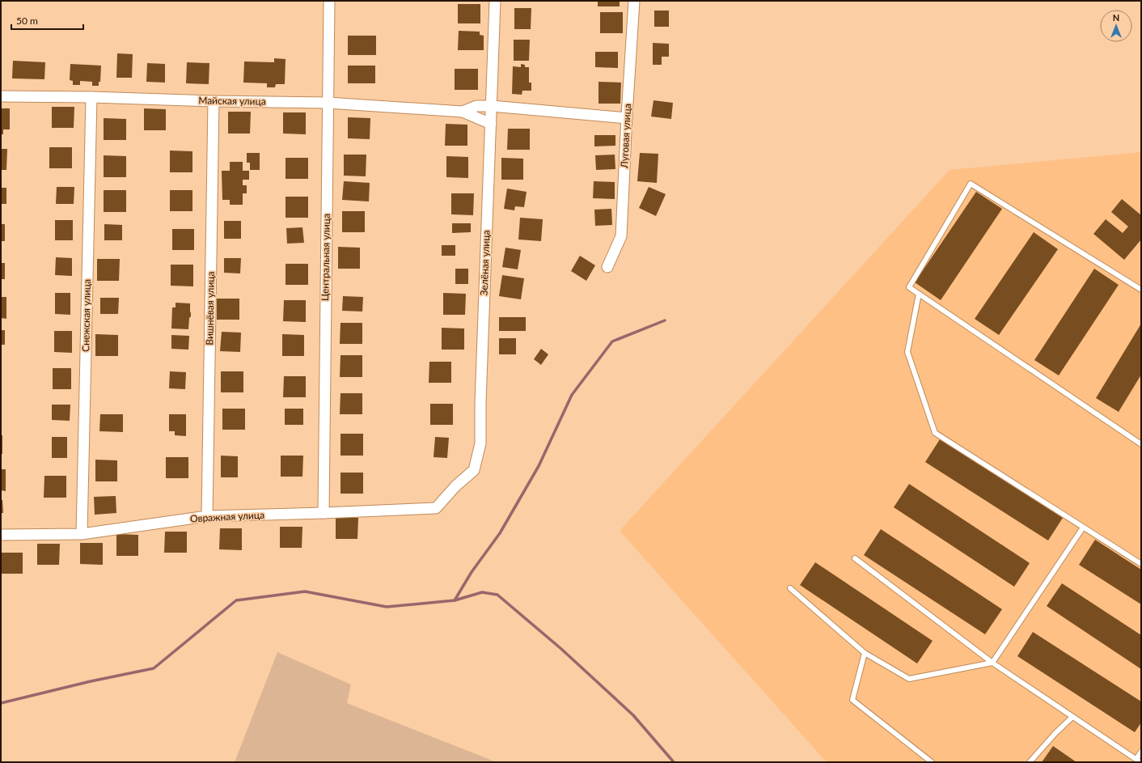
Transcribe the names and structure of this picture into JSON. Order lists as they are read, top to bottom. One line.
{"streets":{"street":["Майская улица","Луговая улица","Центральная улица","Зелёная улица","Вишнёвая улица","Снежская улица","Овражная улица"]},"crossings":[["Майская улица","Центральная улица"],["Майская улица","Вишнёвая улица"],["Майская улица","Снежская улица"],["Центральная улица","Овражная улица"],["Зелёная улица","Овражная улица"],["Вишнёвая улица","Овражная улица"],["Снежская улица","Овражная улица"]],"scale_bar":"50 m","north":"top"}
